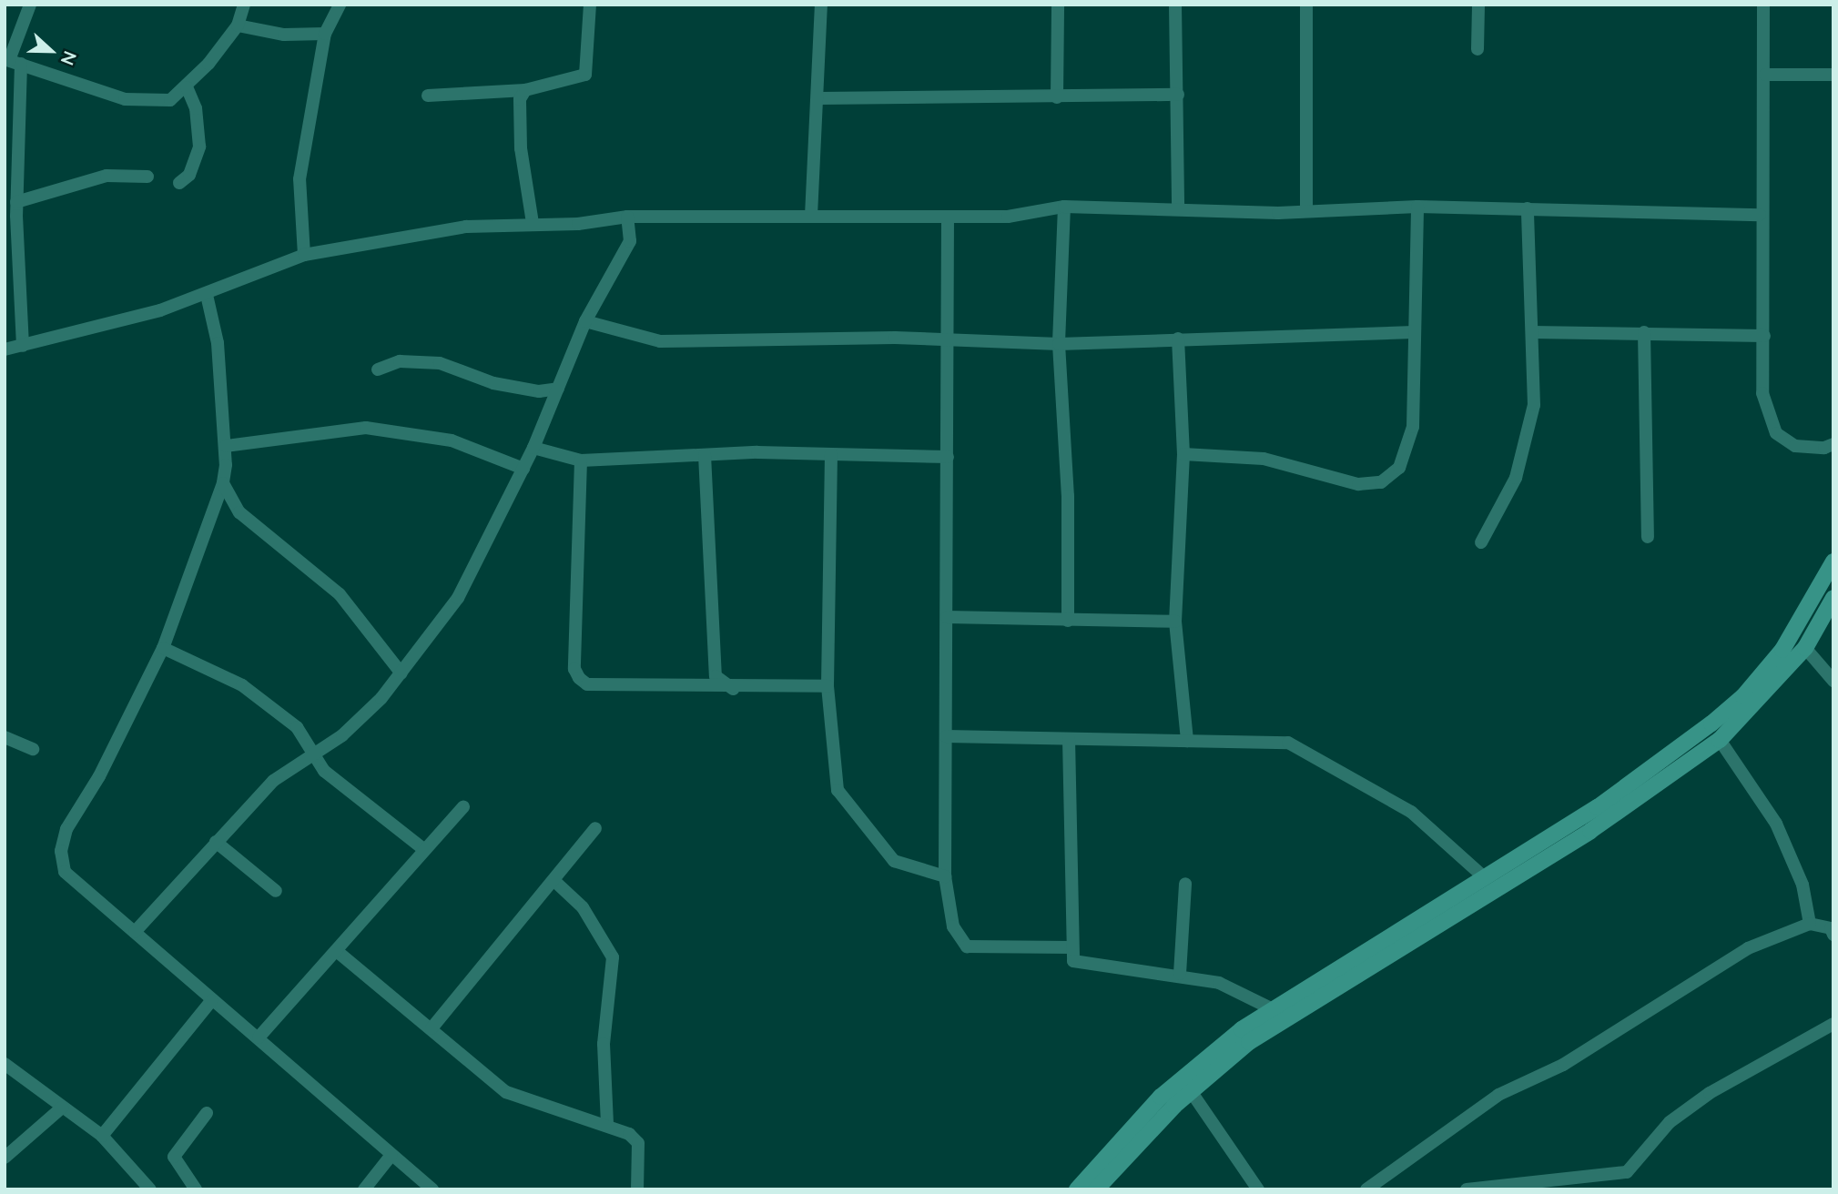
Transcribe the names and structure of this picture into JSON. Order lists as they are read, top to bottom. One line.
{"north":"right"}
